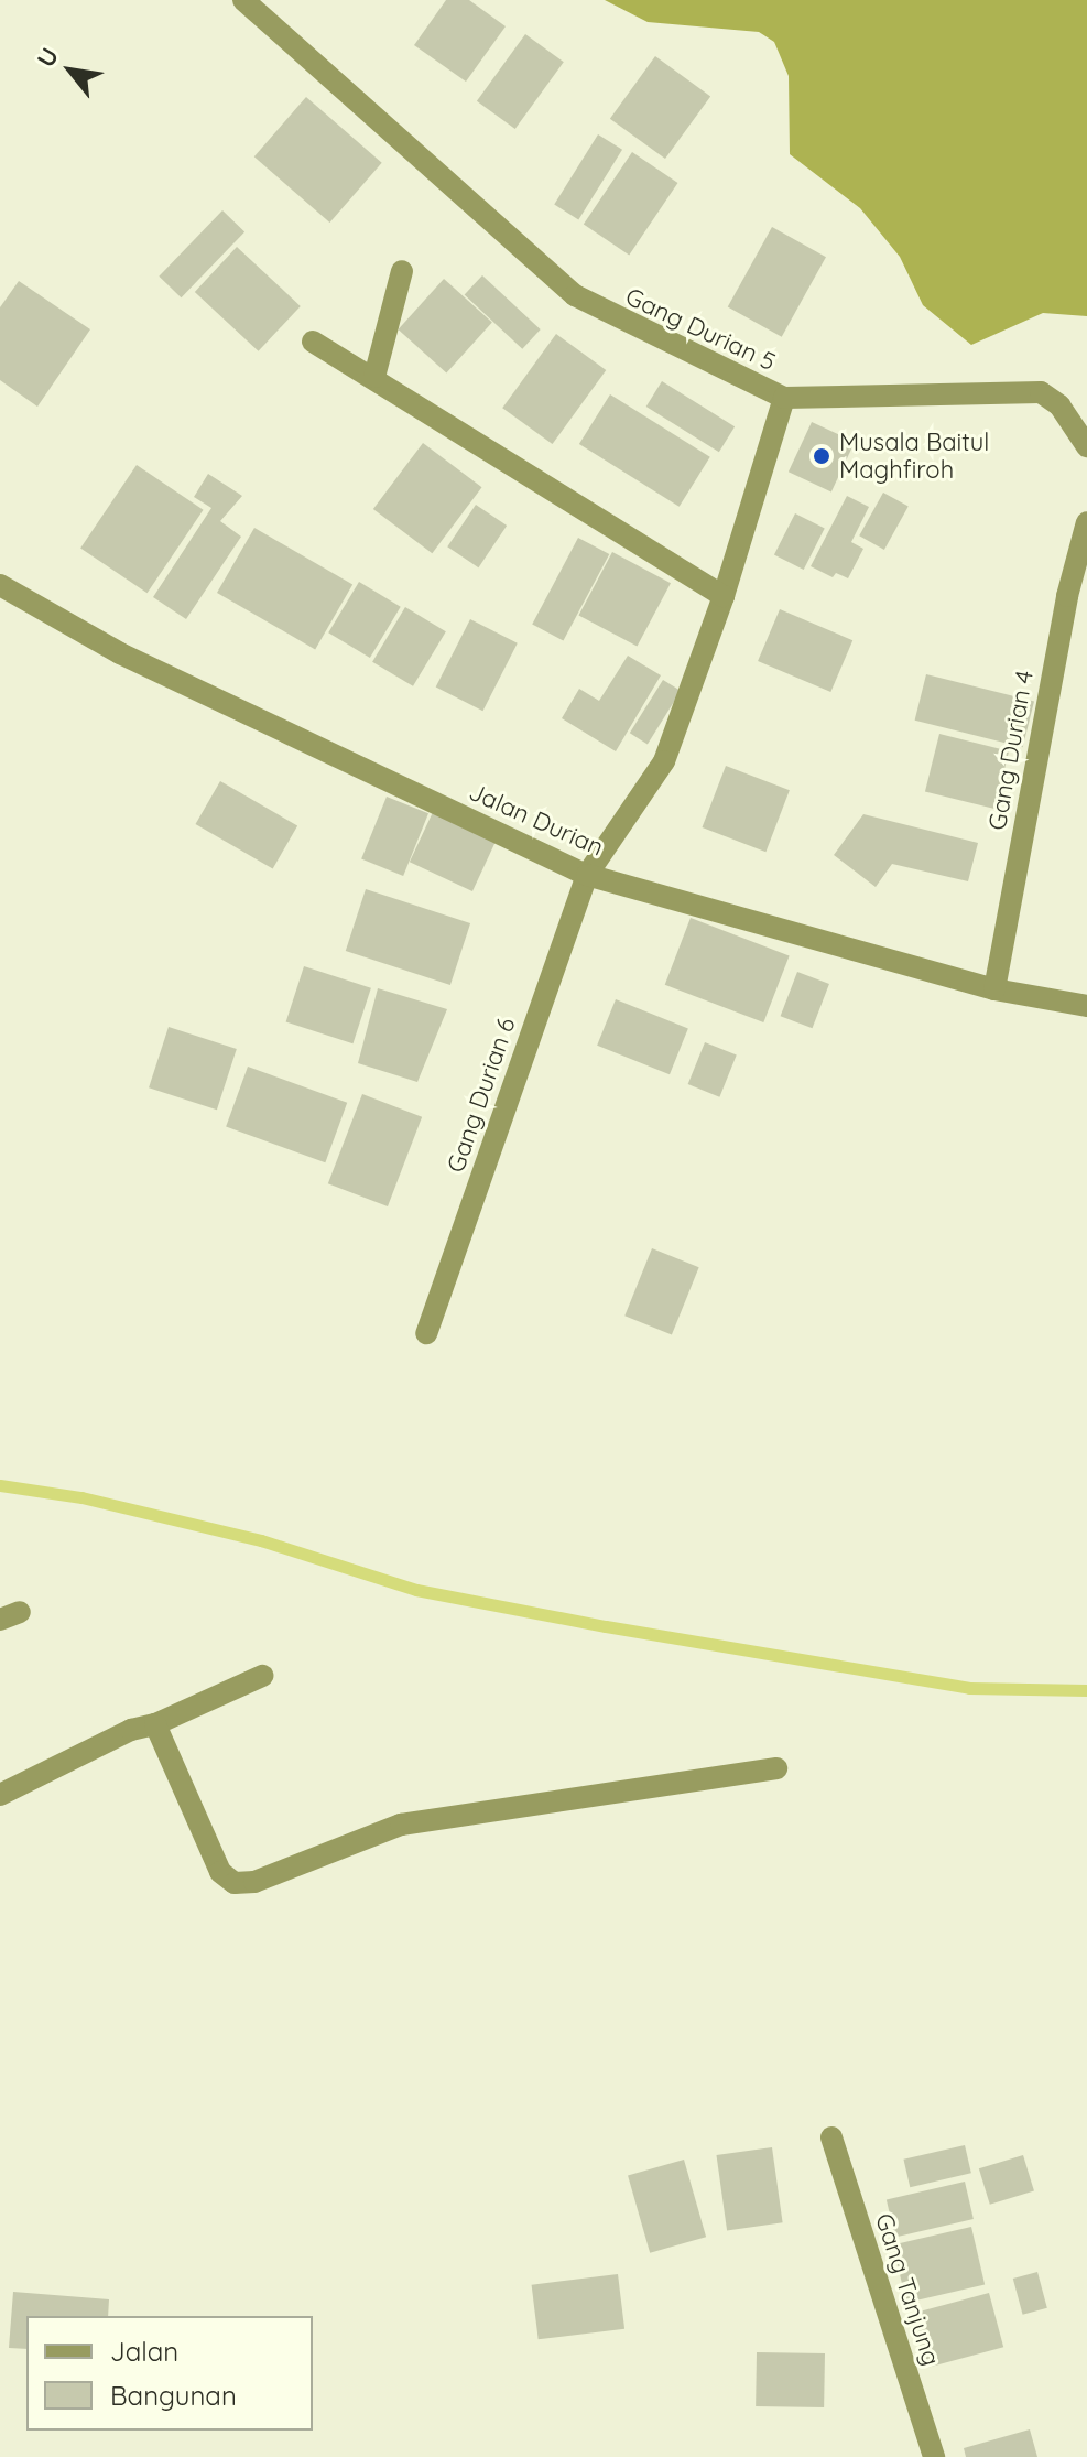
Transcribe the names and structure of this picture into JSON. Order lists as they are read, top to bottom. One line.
{"streets":{"street":["Gang Durian 5","Gang Durian 4","Jalan Durian","Gang Durian 6","Gang Tanjung"]},"crossings":[["Gang Durian 5","Jalan Durian"],["Gang Durian 5","Gang Durian 6"],["Gang Durian 4","Jalan Durian"],["Jalan Durian","Gang Durian 6"]],"places":["Musala Baitul Maghfiroh"],"legend":["Jalan","Bangunan"],"north":"top left"}
